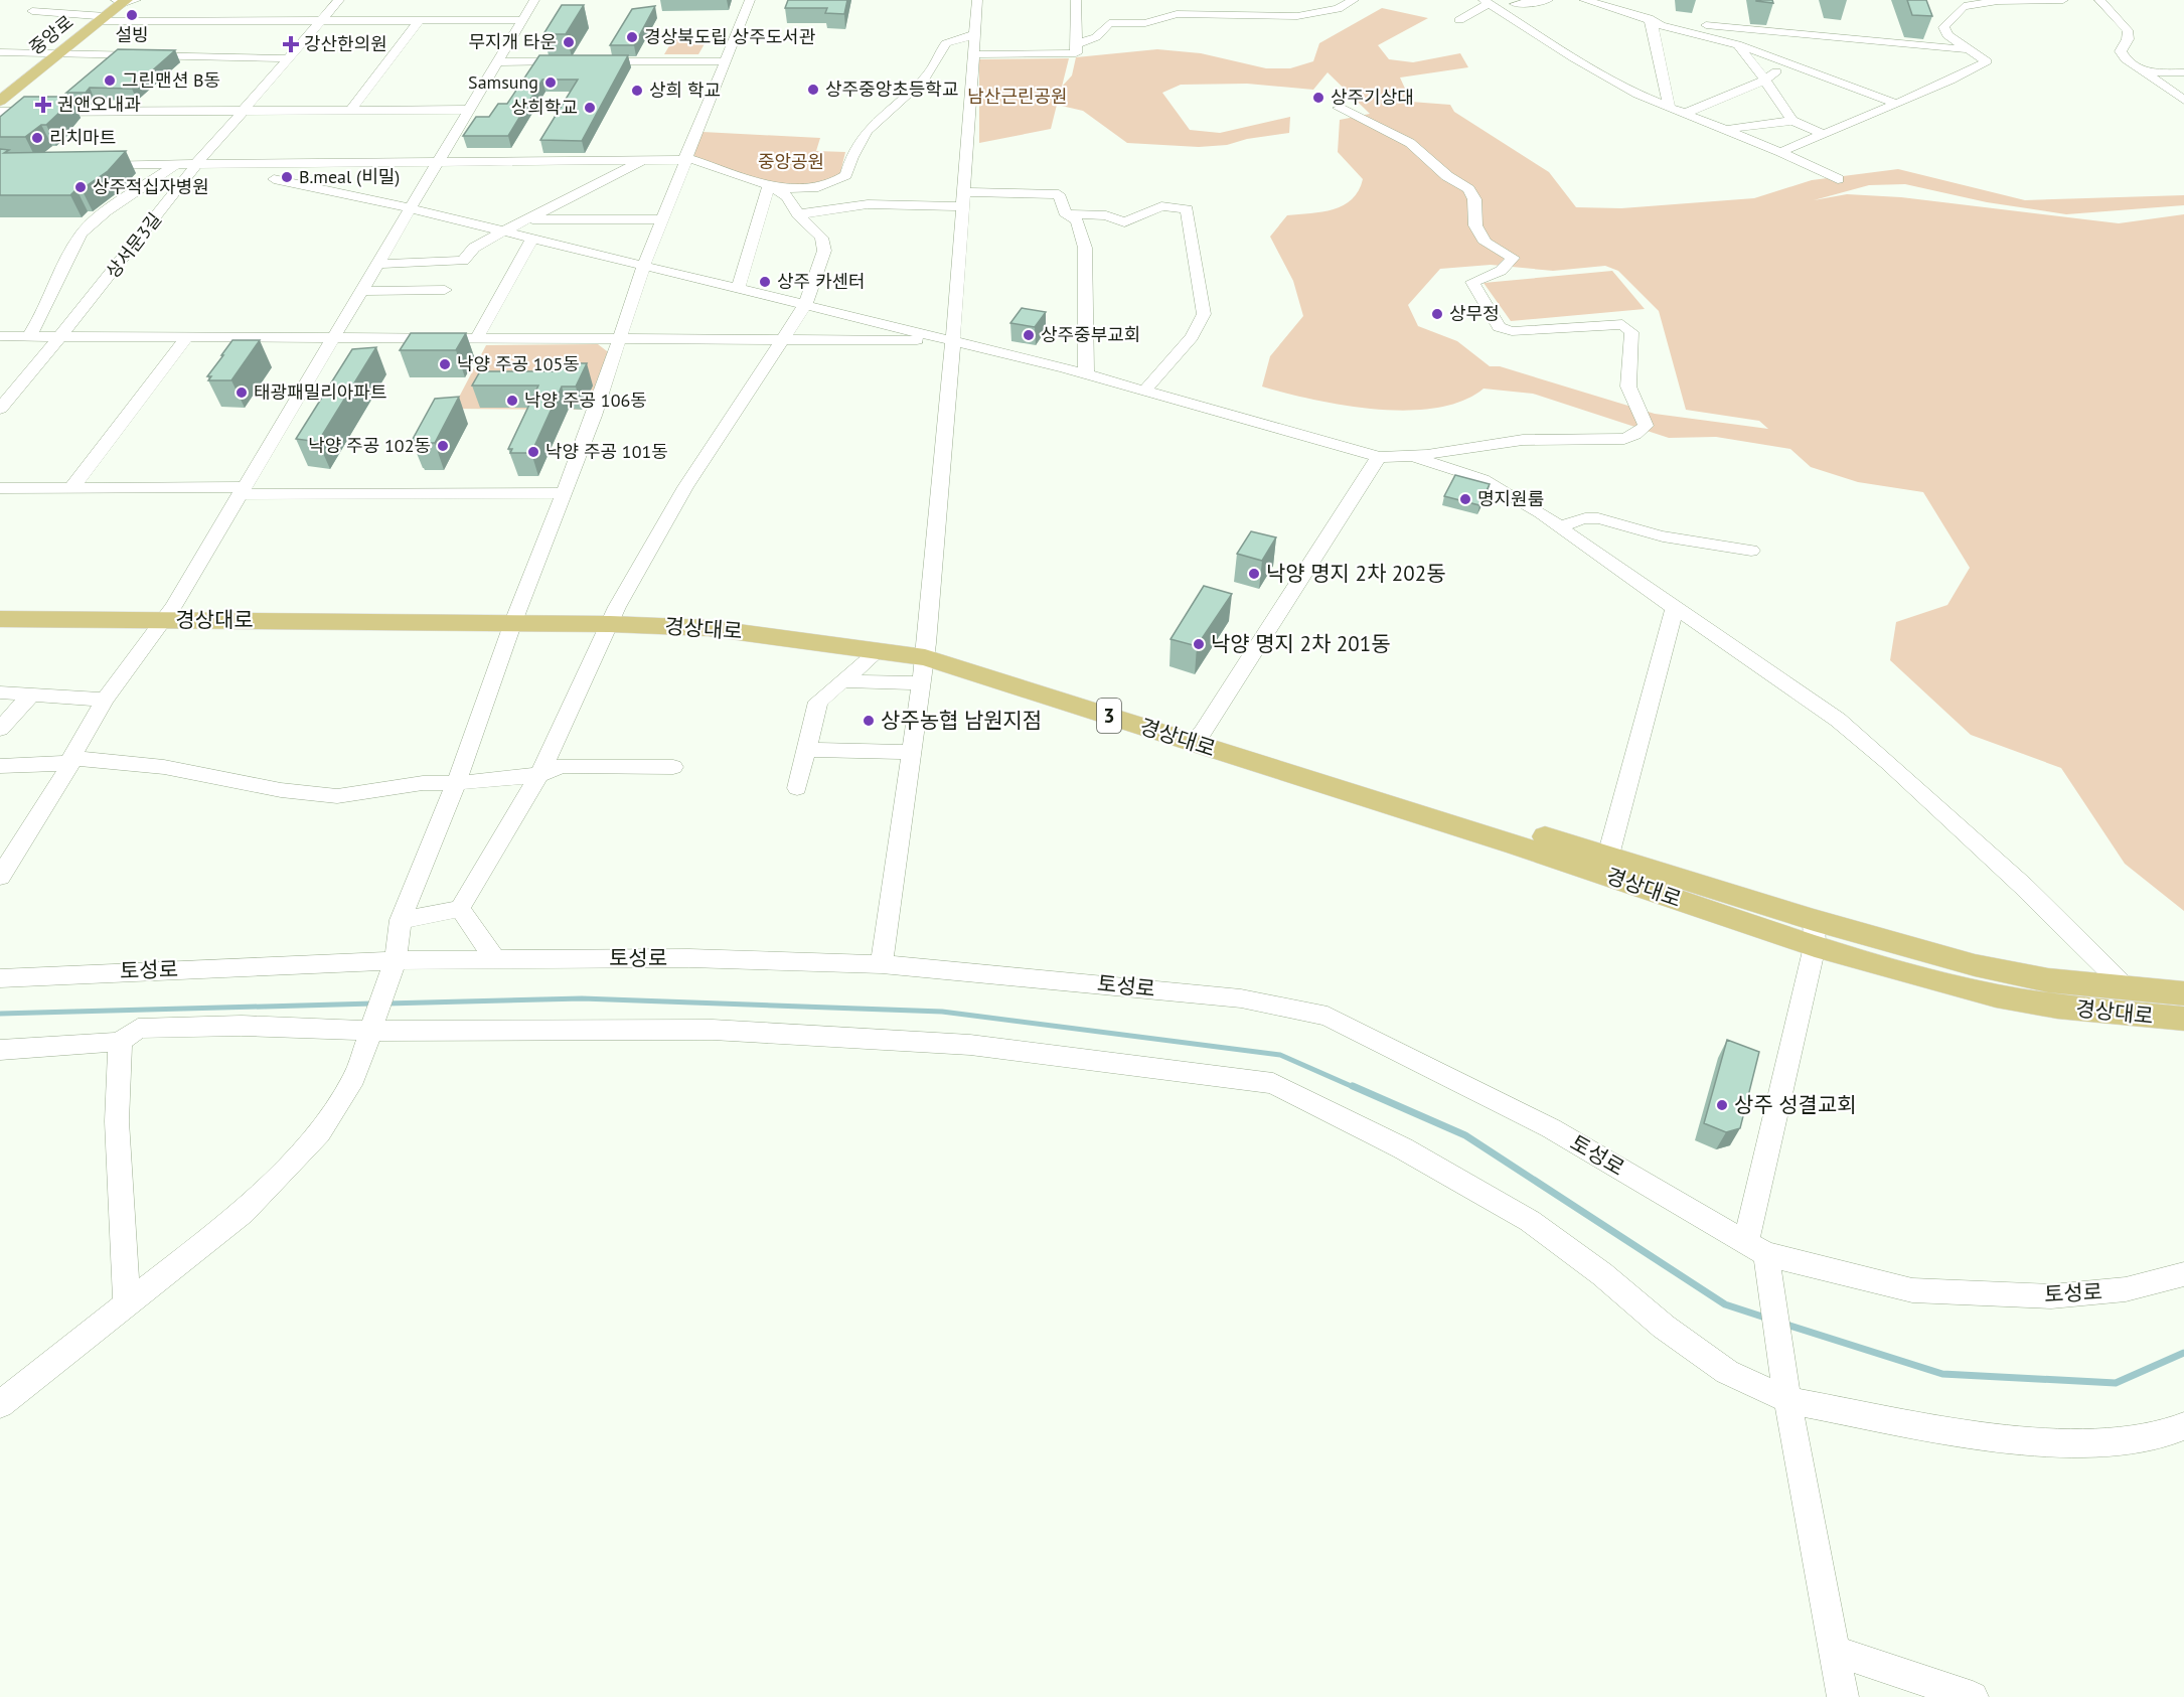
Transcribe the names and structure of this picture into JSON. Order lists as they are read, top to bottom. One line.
{"streets":{"main road":["중앙로","경상대로","3"],"street":["상서문3길","토성로"]},"parks":["남산근린공원","중앙공원"],"places":{"other":["설빙","경상북도립 상주도서관","무지개 타운","그린맨션 B동","Samsung","상주중앙초등학교","상희 학교","상주기상대","상희학교","리치마트","B.meal (비밀)","상주적십자병원","상주 카센터","상무정","상주중부교회","낙양 주공 105동","태광패밀리아파트","낙양 주공 106동","낙양 주공 102동","낙양 주공 101동","명지원룸","낙양 명지 2차 202동","낙양 명지 2차 201동","상주농협 남원지점","상주 성결교회"],"health":["강산한의원","권앤오내과"]}}
